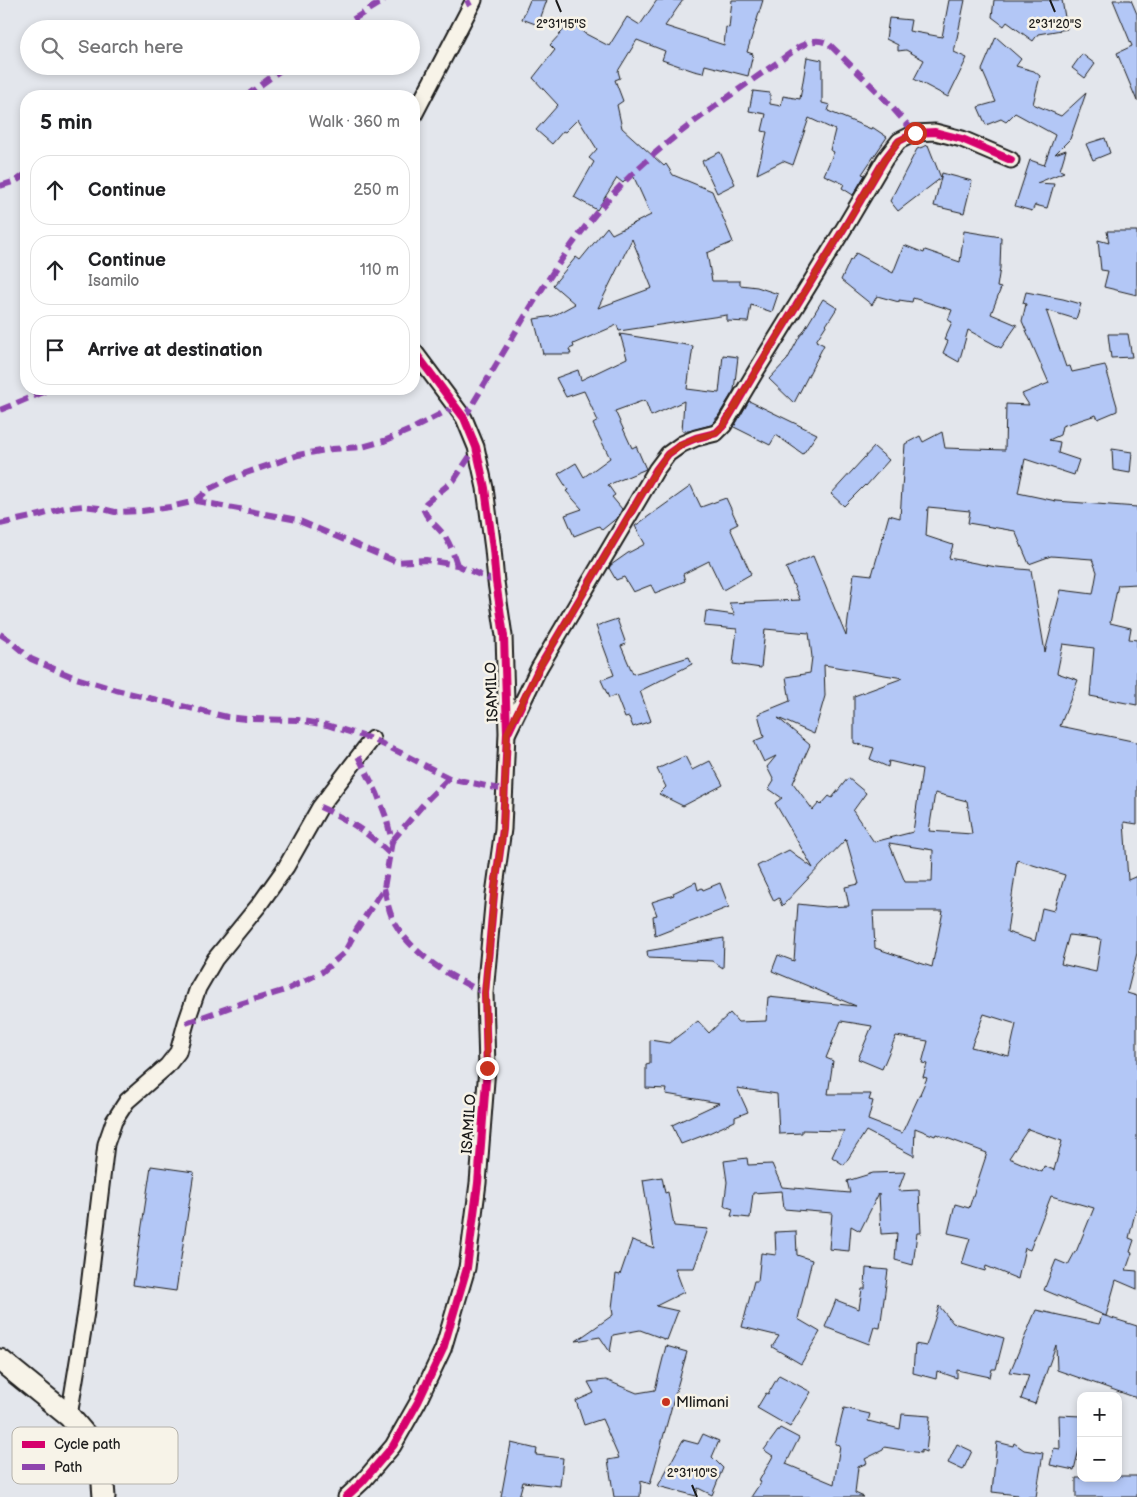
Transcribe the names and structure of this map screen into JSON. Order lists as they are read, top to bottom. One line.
{"streets":{"street":["ISAMILO"]},"places":["Mlimani"],"legend":["Cycle path","Path"],"page":{"search":"Search here","heading":["5 min","Walk · 360 m"],"list":[["Continue","250 m"],["Continue","Isamilo","110 m"],"Arrive at destination"],"map_buttons":["+","−"]},"coordinates":["2°31'15\"S","2°31'20\"S","2°31'10\"S"]}
